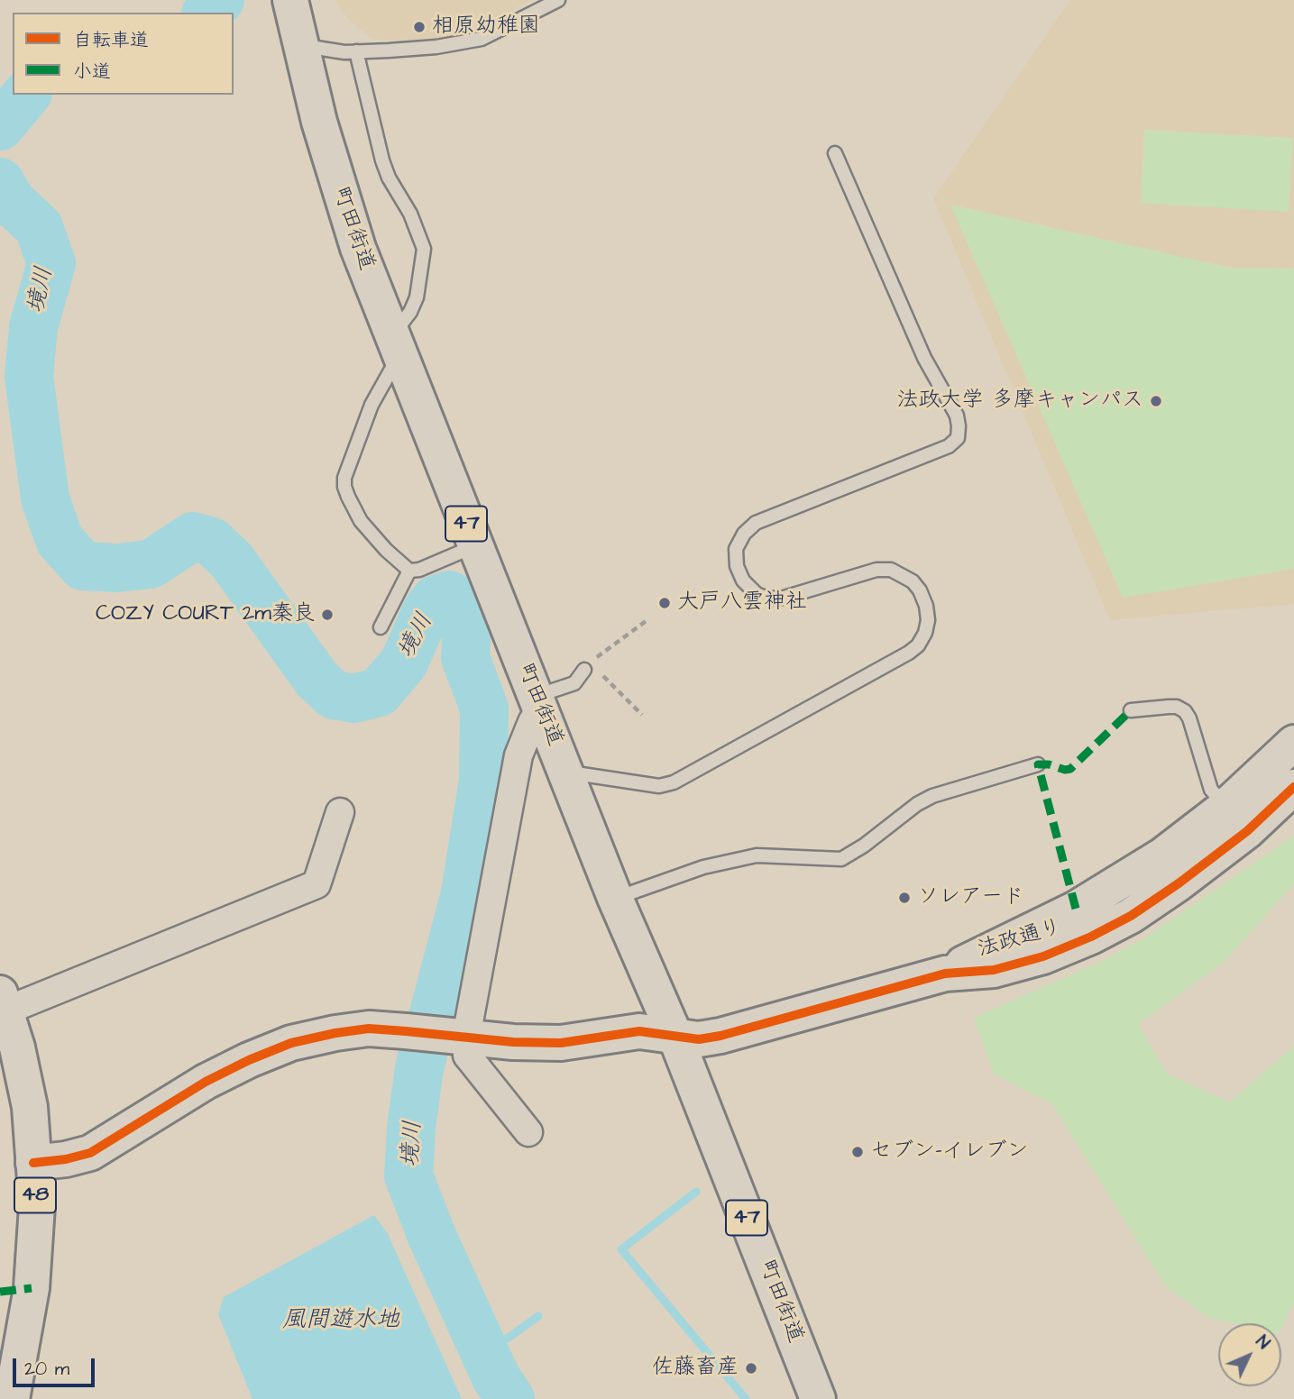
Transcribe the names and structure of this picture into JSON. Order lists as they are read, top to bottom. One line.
{"streets":{"main road":["町田街道","47","法政通り","48"]},"crossings":[["町田街道","法政通り"],["法政通り","48"]],"water":["境川","風間遊水地"],"places":["相原幼稚園","法政大学 多摩キャンパス","大戸八雲神社","COZY COURT 2m秦良","ソレアード","セブン-イレブン","佐藤畜産"],"legend":["自転車道","小道"],"scale_bar":"20 m","north":"top right"}
